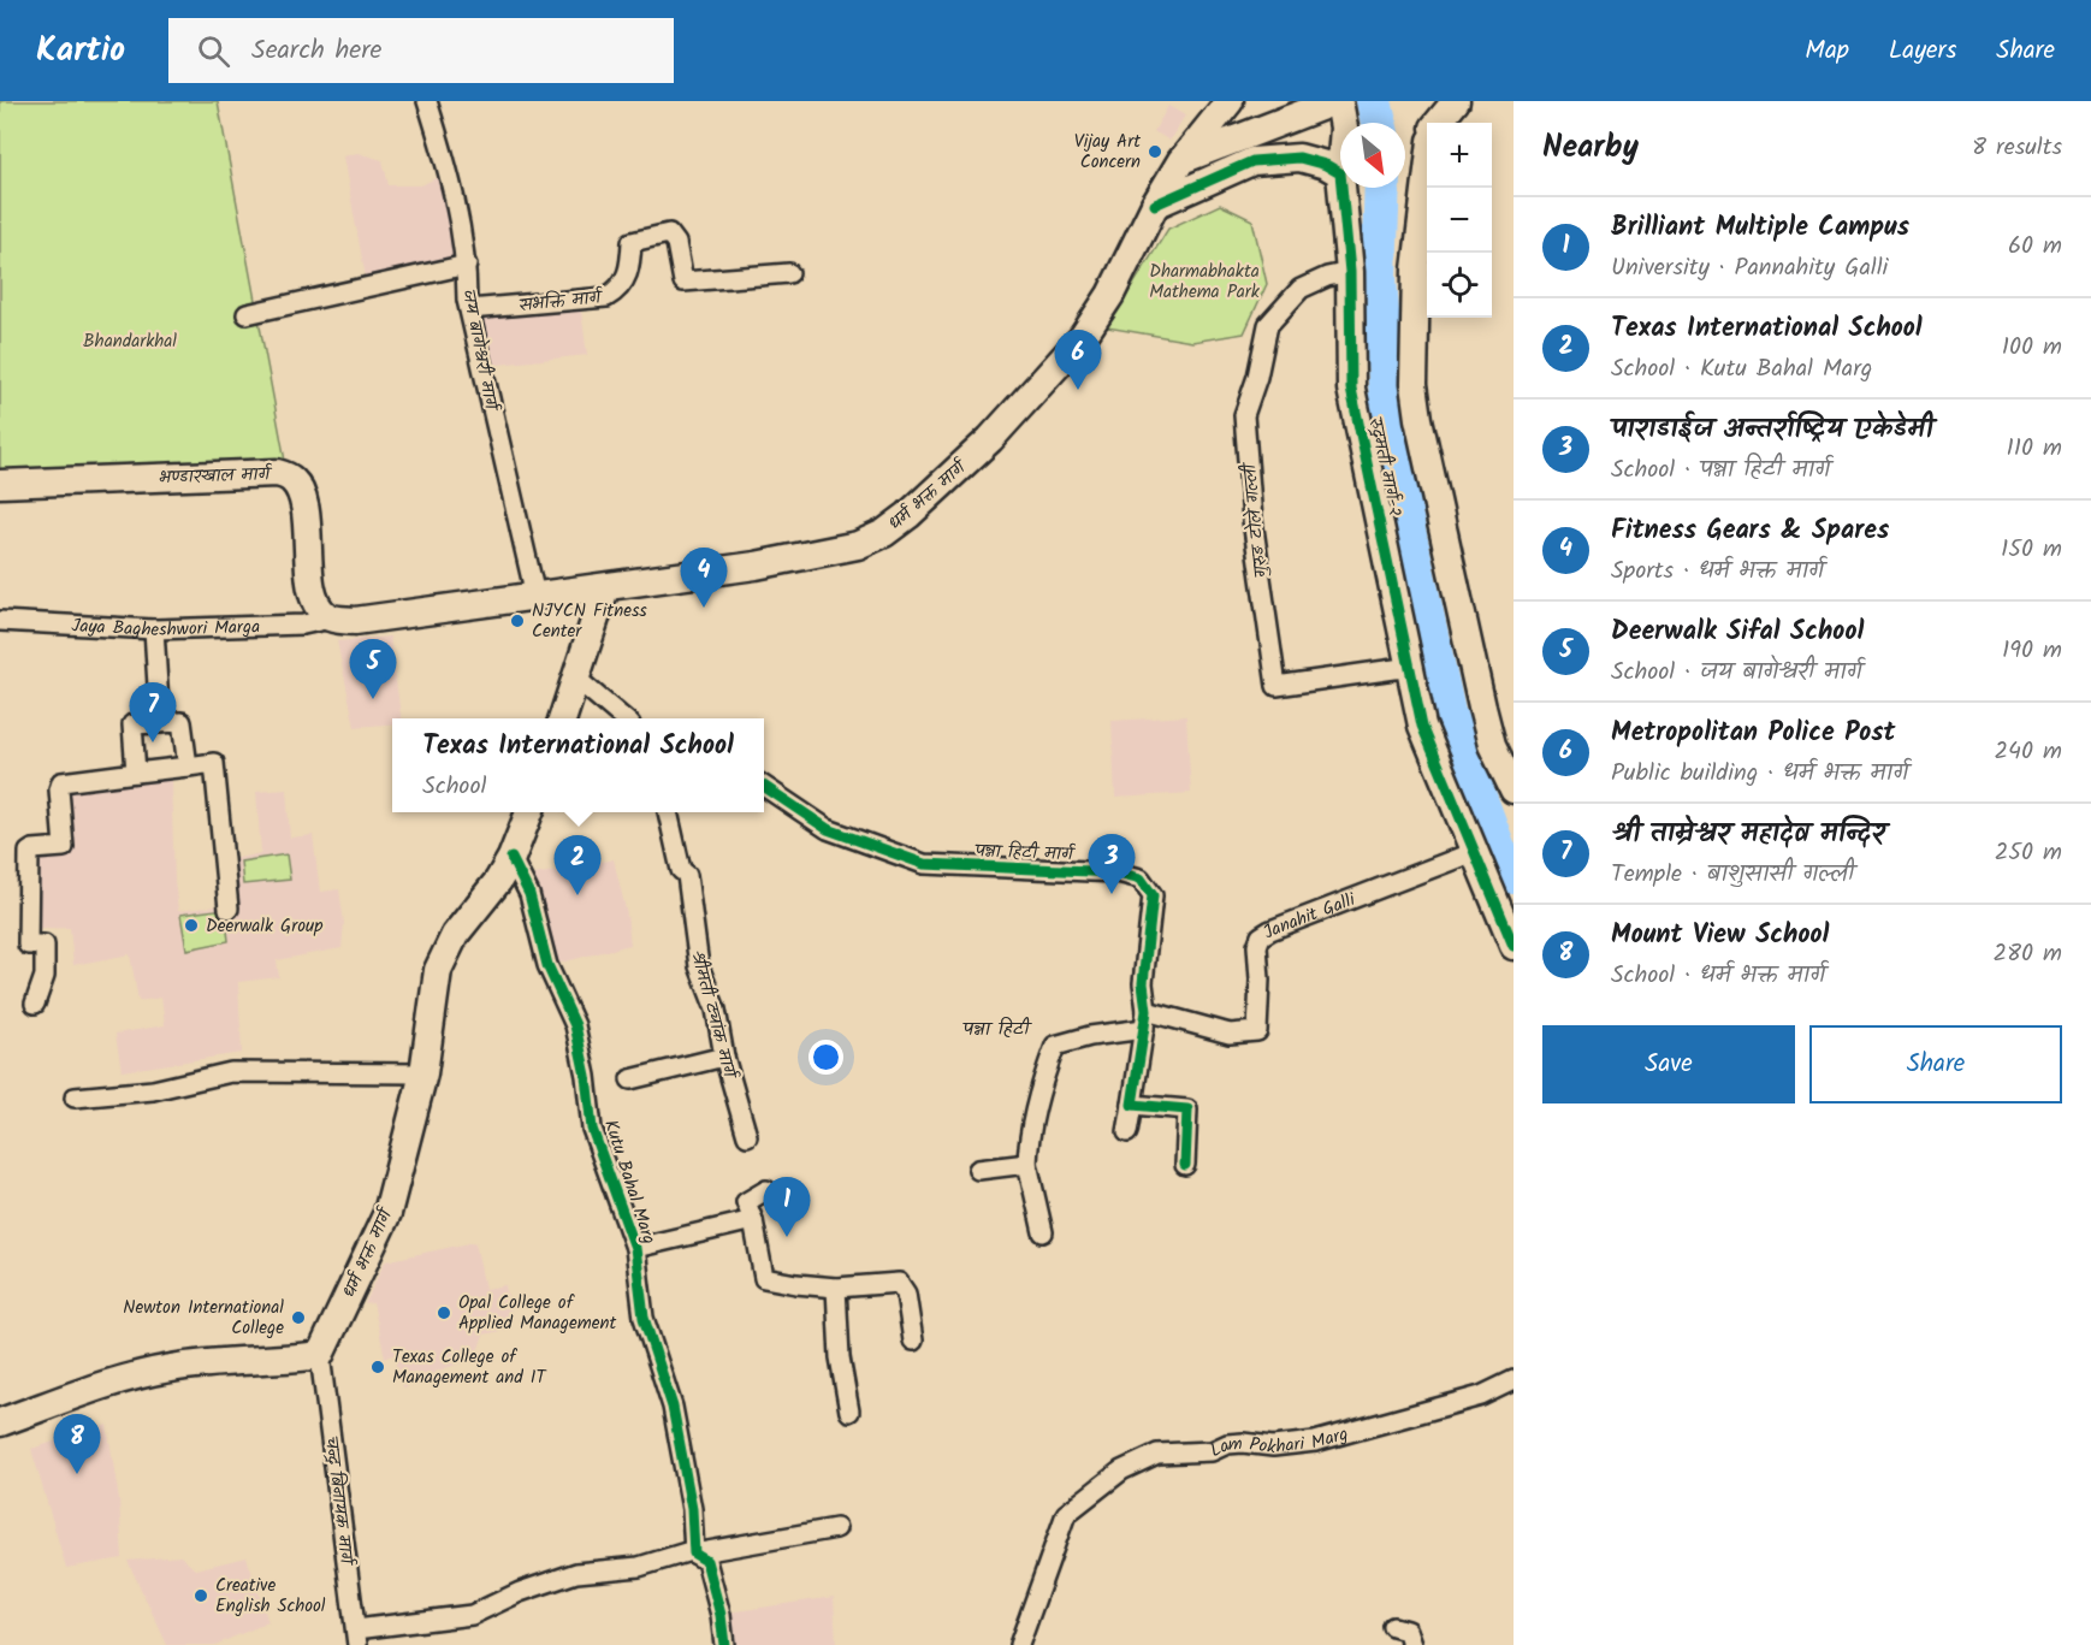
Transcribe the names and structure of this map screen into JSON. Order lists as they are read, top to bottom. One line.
{"streets":{"main road":["रुद्रमती मार्ग-२","भण्डारखाल मार्ग","धर्म भक्त मार्ग"],"street":["सभक्ति मार्ग","जय बागेश्वरी मार्ग","गुरुङ टोले गल्ली","Jaya Bagheshwori Marga","पन्ना हिटी मार्ग","Janahit Galli","श्रीमती ट्यांक मार्ग","Kutu Bahal Marg","Lam Pokhari Marg","चन्द्र बिनायक मार्ग"]},"crossings":[["सभक्ति मार्ग","जय बागेश्वरी मार्ग"],["रुद्रमती मार्ग-२","गुरुङ टोले गल्ली"],["रुद्रमती मार्ग-२","Janahit Galli"],["भण्डारखाल मार्ग","Jaya Bagheshwori Marga"],["धर्म भक्त मार्ग","Kutu Bahal Marg"],["धर्म भक्त मार्ग","चन्द्र बिनायक मार्ग"],["पन्ना हिटी मार्ग","Janahit Galli"]],"districts":["पन्ना हिटी"],"parks":["Dharmabhakta Mathema Park","Bhandarkhal"],"places":["Vijay Art Concern","NJYCN Fitness Center","Deerwalk Group","Opal College of Applied Management","Newton International College","Texas College of Management and IT","Creative English School"],"north":"bottom right","page":{"header":"Kartio","search":"Search here","nav":["Map","Layers","Share"],"heading":["Nearby","8 results"],"map_buttons":["+","−"],"list":[{"mark":"1","name":"Brilliant Multiple Campus","note":"University · Pannahity Galli","value":"60 m"},{"mark":"2","name":"Texas International School","note":"School · Kutu Bahal Marg","value":"100 m"},{"mark":"3","name":"पाराडाईज अन्तर्राष्ट्रिय एकेडेमी","note":"School · पन्ना हिटी मार्ग","value":"110 m"},{"mark":"4","name":"Fitness Gears & Spares","note":"Sports · धर्म भक्त मार्ग","value":"150 m"},{"mark":"5","name":"Deerwalk Sifal School","note":"School · जय बागेश्वरी मार्ग","value":"190 m"},{"mark":"6","name":"Metropolitan Police Post","note":"Public building · धर्म भक्त मार्ग","value":"240 m"},{"mark":"7","name":"श्री ताम्रेश्वर महादेव मन्दिर","note":"Temple · बाशुसासी गल्ली","value":"250 m"},{"mark":"8","name":"Mount View School","note":"School · धर्म भक्त मार्ग","value":"280 m"}],"pins":["6","4","5","7","3","2","1","8"],"popup":["Texas International School","School"],"buttons":["Save","Share"]}}
